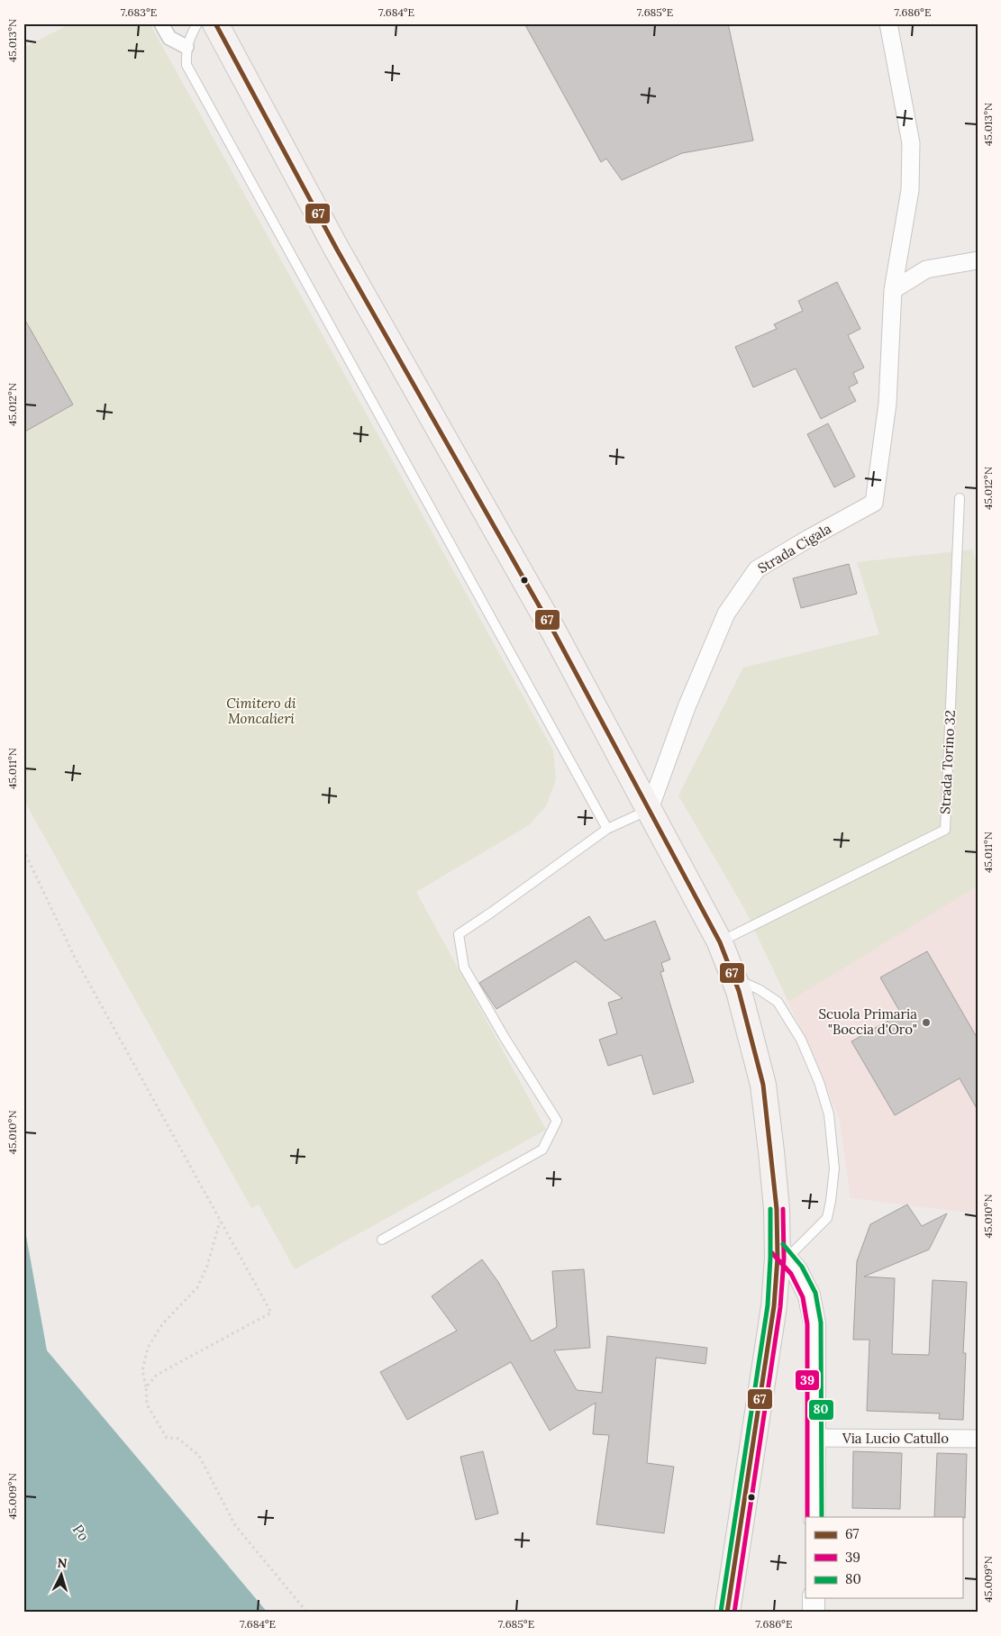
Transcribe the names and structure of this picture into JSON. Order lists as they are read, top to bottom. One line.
{"streets":{"street":["Strada Cigala","Via Lucio Catullo"],"lane":["Strada Torino 32"]},"water":["Po"],"parks":["Cimitero di Moncalieri"],"places":["Scuola Primaria \"Boccia d'Oro\""],"lines":["transit line 67","transit line 39","transit line 80"],"legend":["67","39","80"],"north":"top","coordinates":["7.683°E","7.684°E","7.685°E","7.686°E","45.013°N","45.012°N","45.011°N","45.010°N","45.009°N"]}
